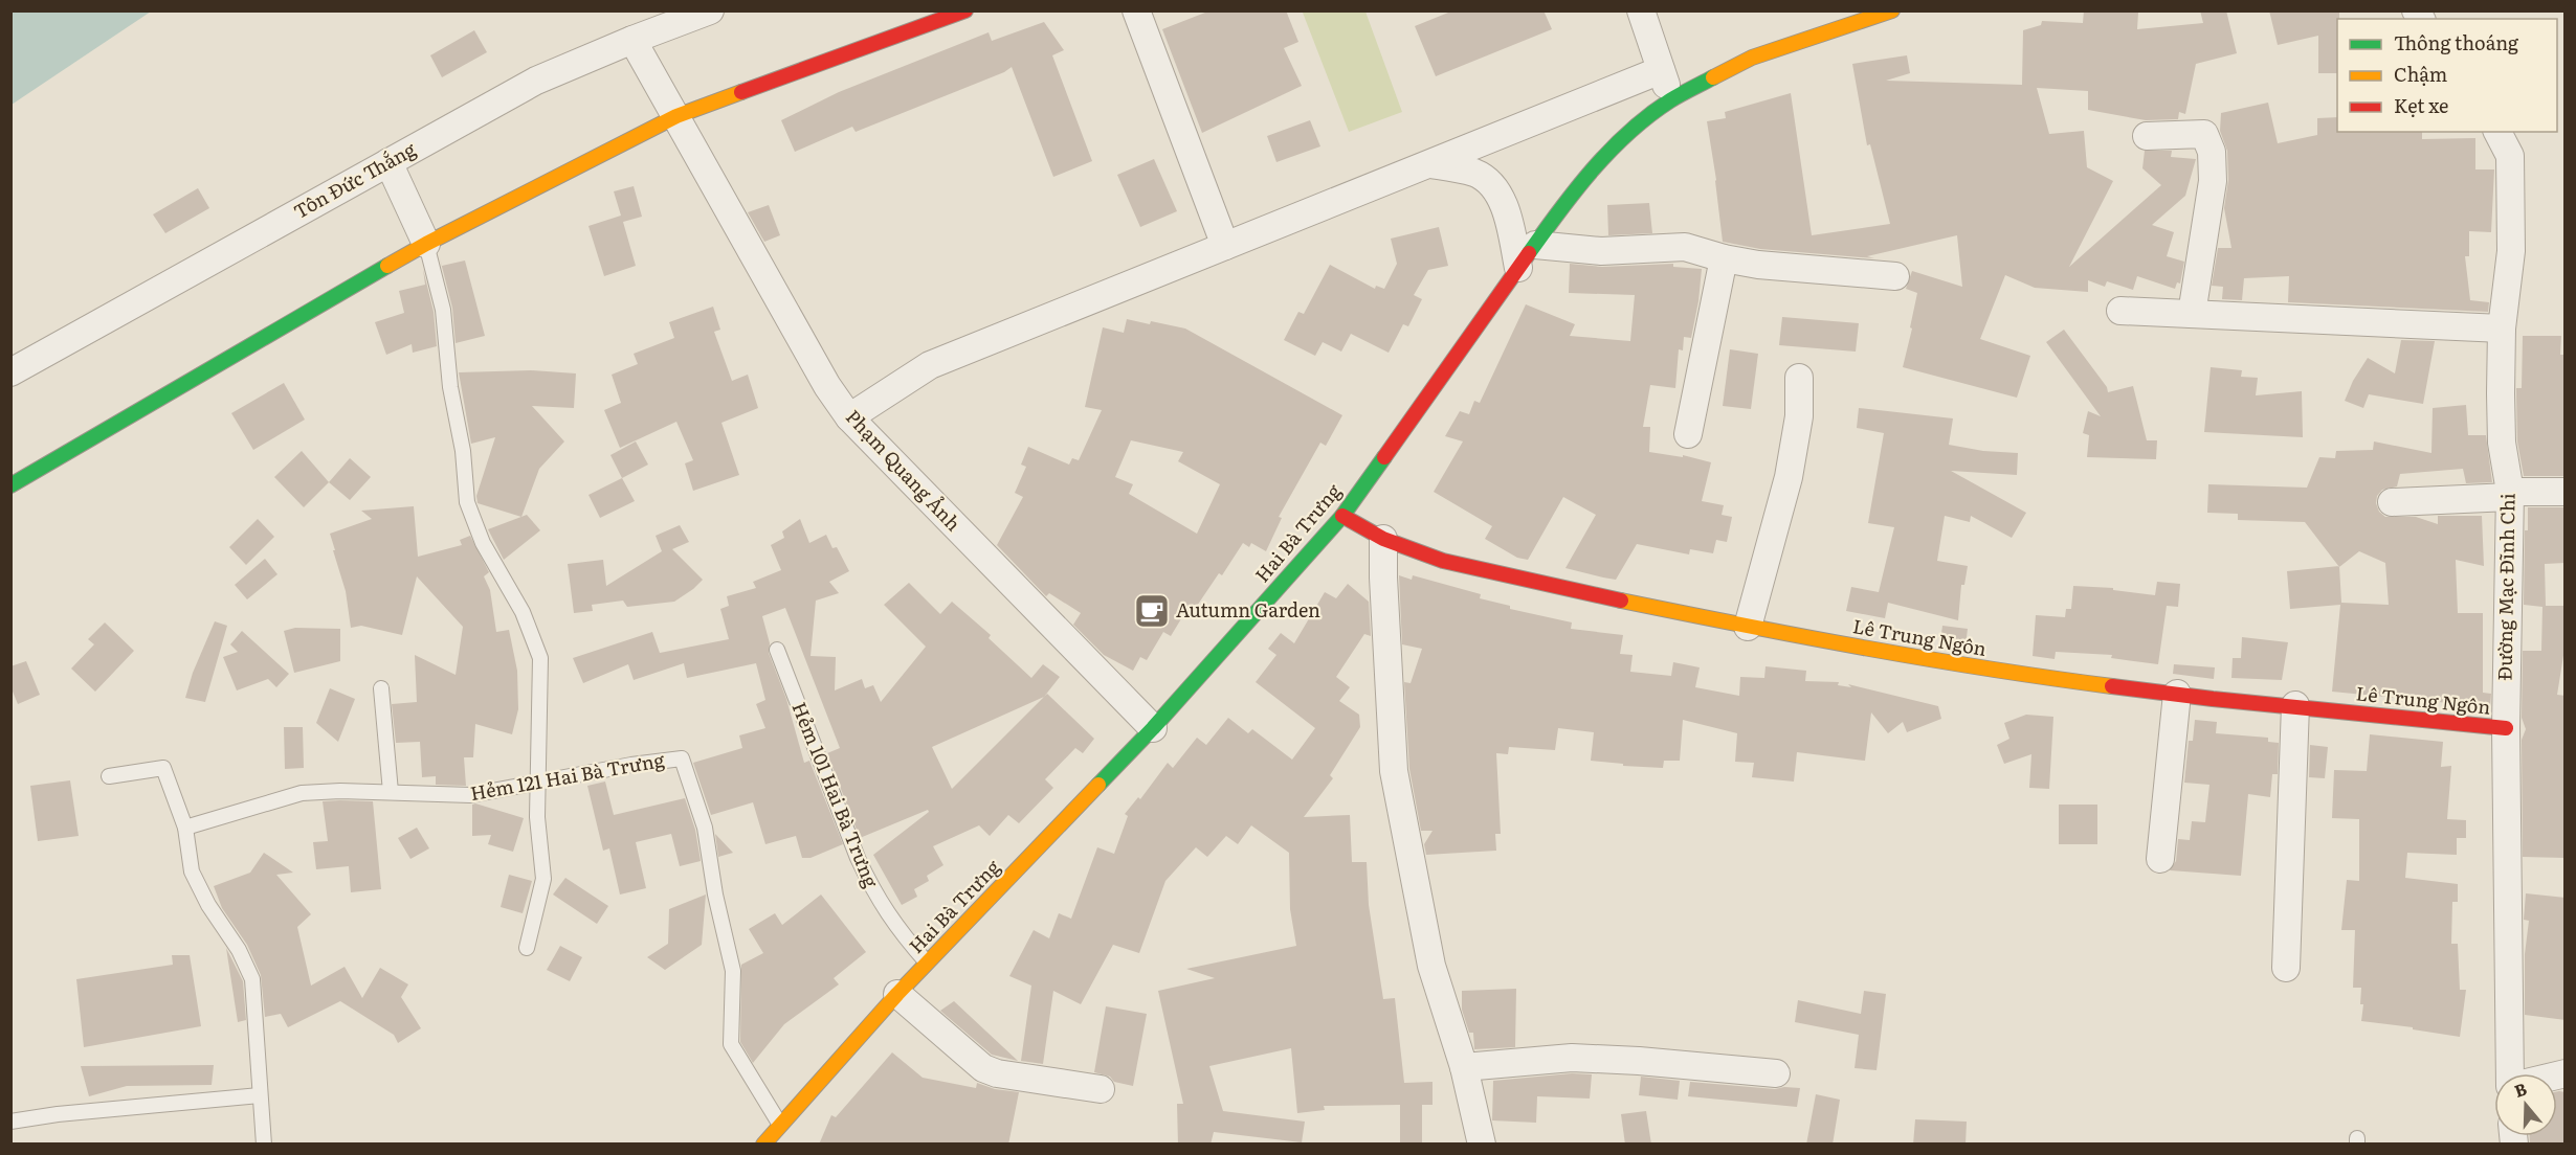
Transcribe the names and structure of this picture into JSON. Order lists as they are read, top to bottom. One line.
{"streets":{"street":["Tôn Đức Thắng","Phạm Quang Ảnh","Hai Bà Trưng","Đường Mạc Đĩnh Chi","Lê Trung Ngôn"],"lane":["Hẻm 121 Hai Bà Trưng","Hẻm 101 Hai Bà Trưng"]},"crossings":[["Tôn Đức Thắng","Phạm Quang Ảnh"],["Phạm Quang Ảnh","Hai Bà Trưng"],["Hai Bà Trưng","Lê Trung Ngôn"],["Hai Bà Trưng","Hẻm 121 Hai Bà Trưng"],["Hai Bà Trưng","Hẻm 101 Hai Bà Trưng"],["Đường Mạc Đĩnh Chi","Lê Trung Ngôn"]],"places":{"cafe":["Autumn Garden"]},"legend":["Thông thoáng","Chậm","Kẹt xe"],"north":"top"}
